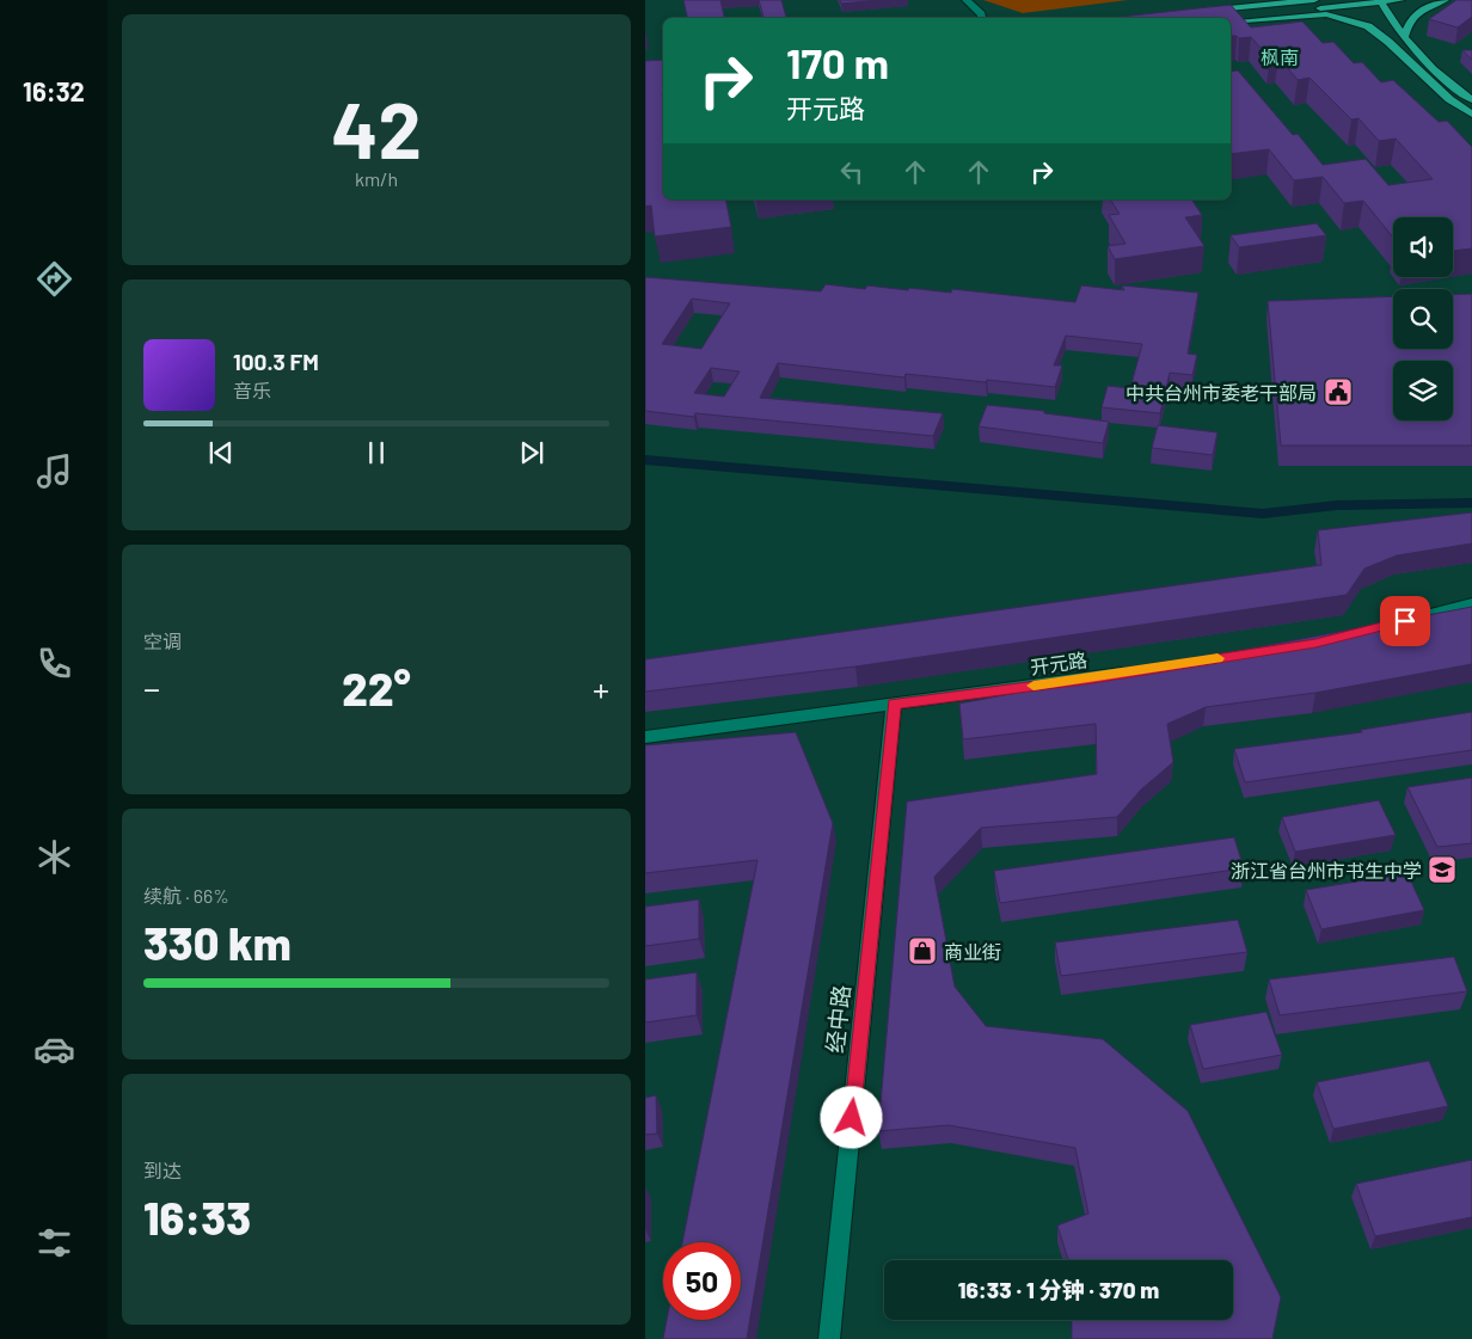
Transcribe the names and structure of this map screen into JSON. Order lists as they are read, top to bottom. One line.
{"streets":{"main road":["开元路","经中路"]},"crossings":[["开元路","经中路"]],"districts":["枫南"],"places":{"public building":["中共台州市委老干部局"],"school or university":["浙江省台州市书生中学"],"shop":["商业街"]},"page":{"tabs":"16:32","tile":[["42","km/h"],"空调",["续航 · 66%","330 km"],["到达","16:33"]],"turn":["170 m","开元路"],"song":["100.3 FM","音乐"],"heat":["−","22°","+"],"limit":"50","trip":"16:33 · 1 分钟 · 370 m"}}
